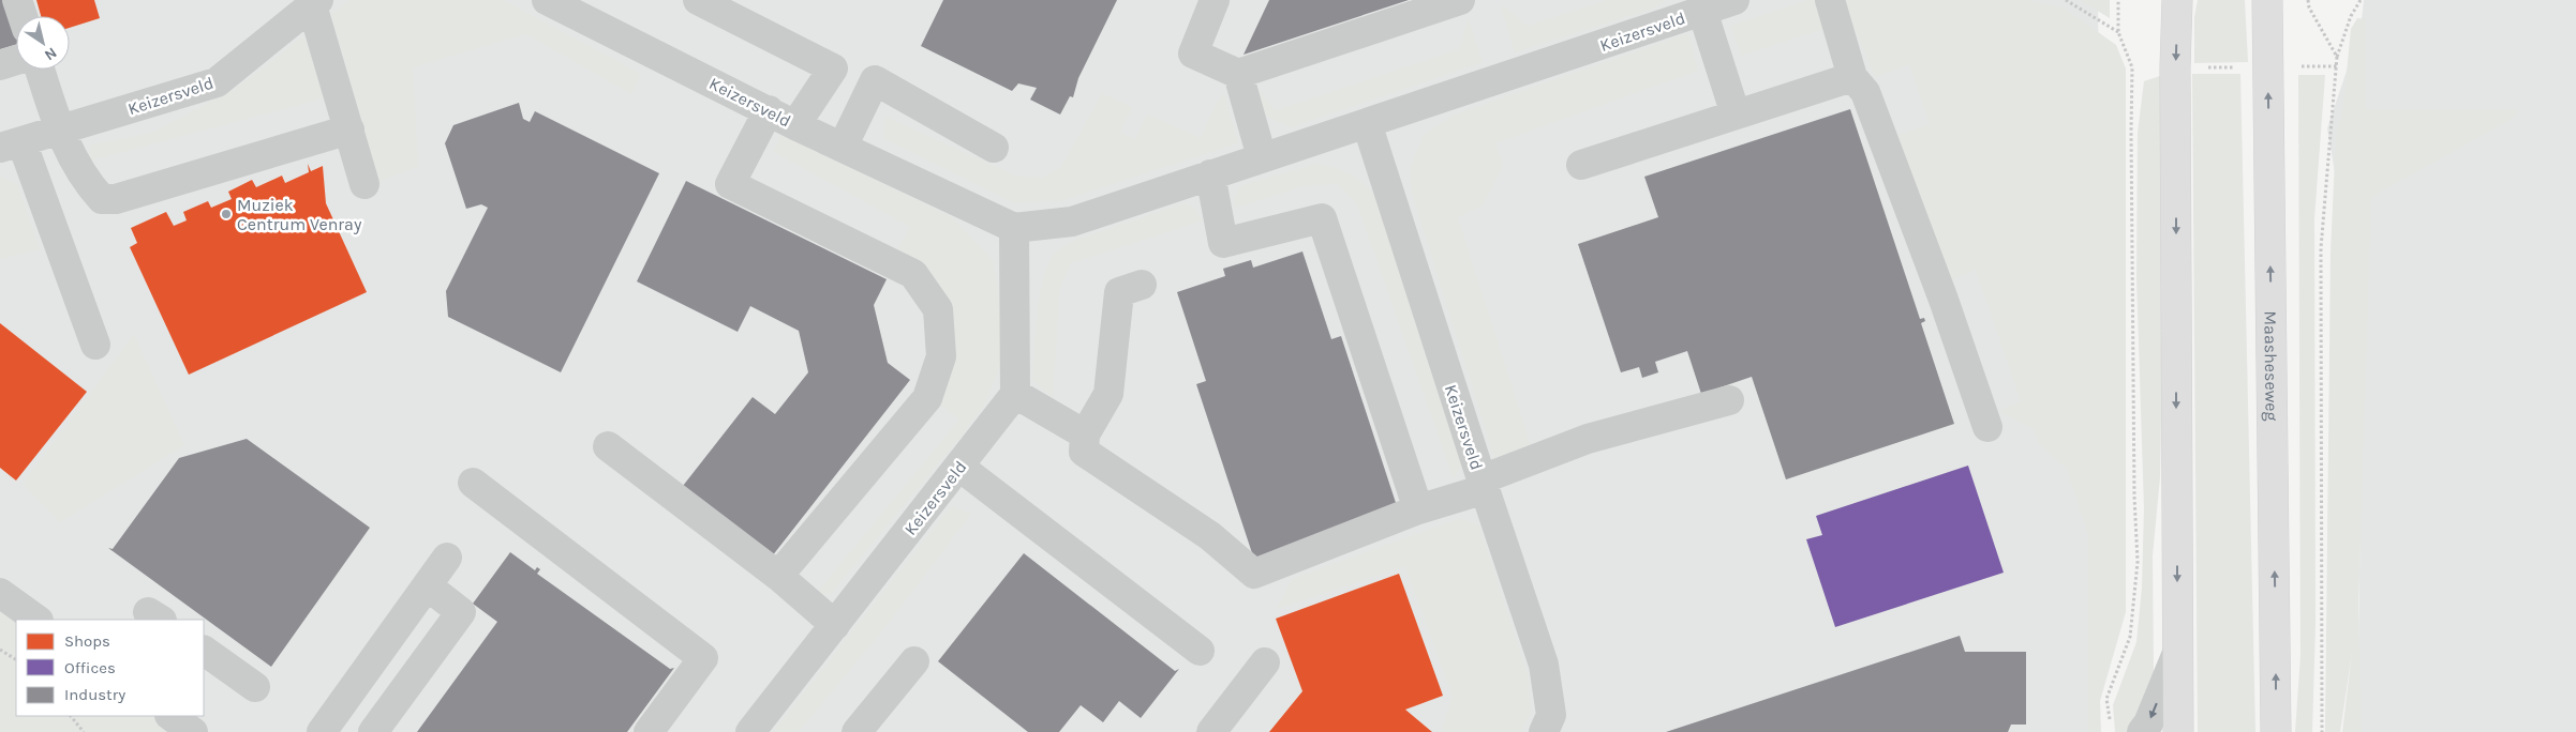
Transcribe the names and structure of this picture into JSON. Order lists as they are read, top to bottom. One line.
{"streets":{"main road":["Maasheseweg"],"street":["Keizersveld"]},"places":["Muziek Centrum Venray"],"legend":["Shops","Offices","Industry"],"north":"bottom right"}
